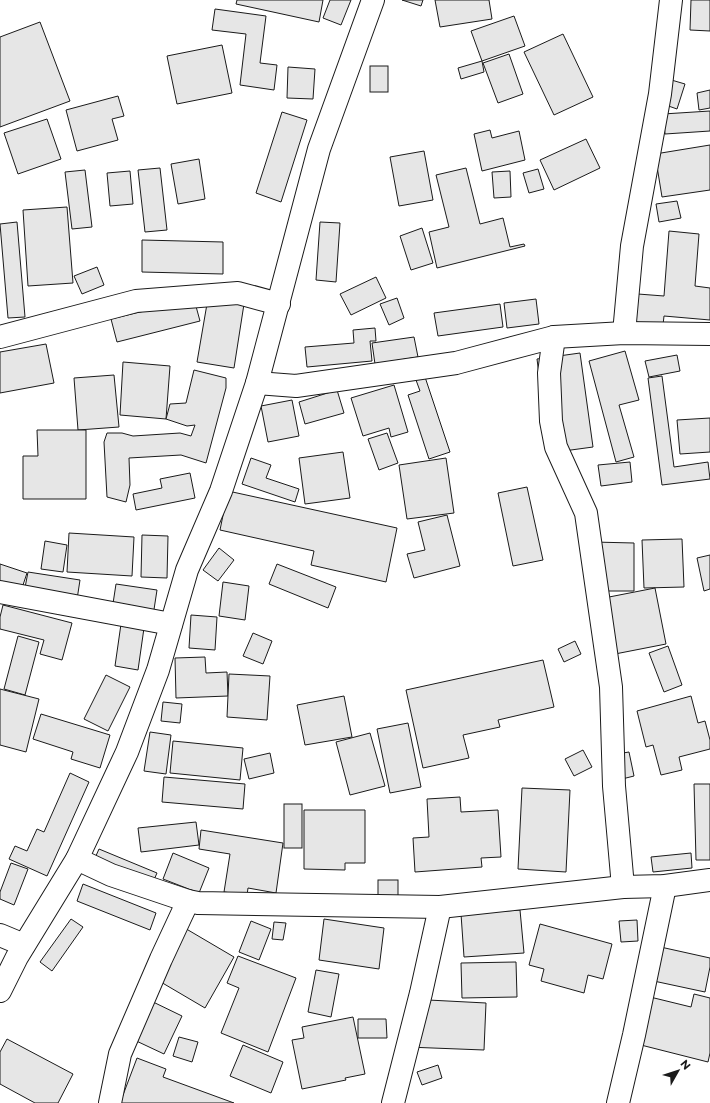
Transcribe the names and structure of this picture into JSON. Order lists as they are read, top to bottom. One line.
{"north":"top right"}
